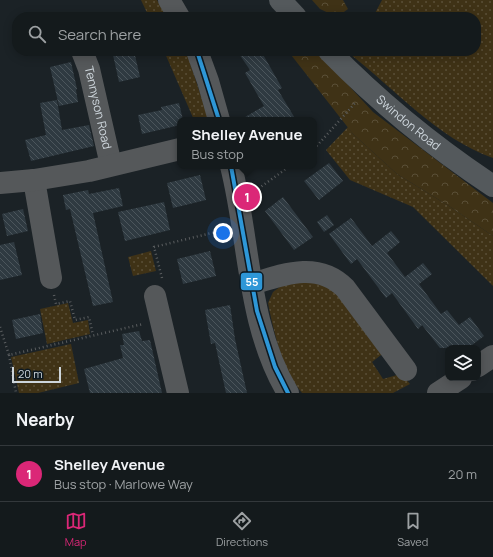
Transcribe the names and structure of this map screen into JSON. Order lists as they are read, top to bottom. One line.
{"streets":{"main road":["Swindon Road"],"street":["Tennyson Road"]},"lines":["transit line 55"],"scale_bar":"20 m","page":{"search":"Search here","popup":["Shelley Avenue","Bus stop"],"pins":"1","scale":"20 m","heading":"Nearby","list":[{"mark":"1","name":"Shelley Avenue","note":"Bus stop · Marlowe Way","value":"20 m"}],"nav":["Map","Directions","Saved"]}}
